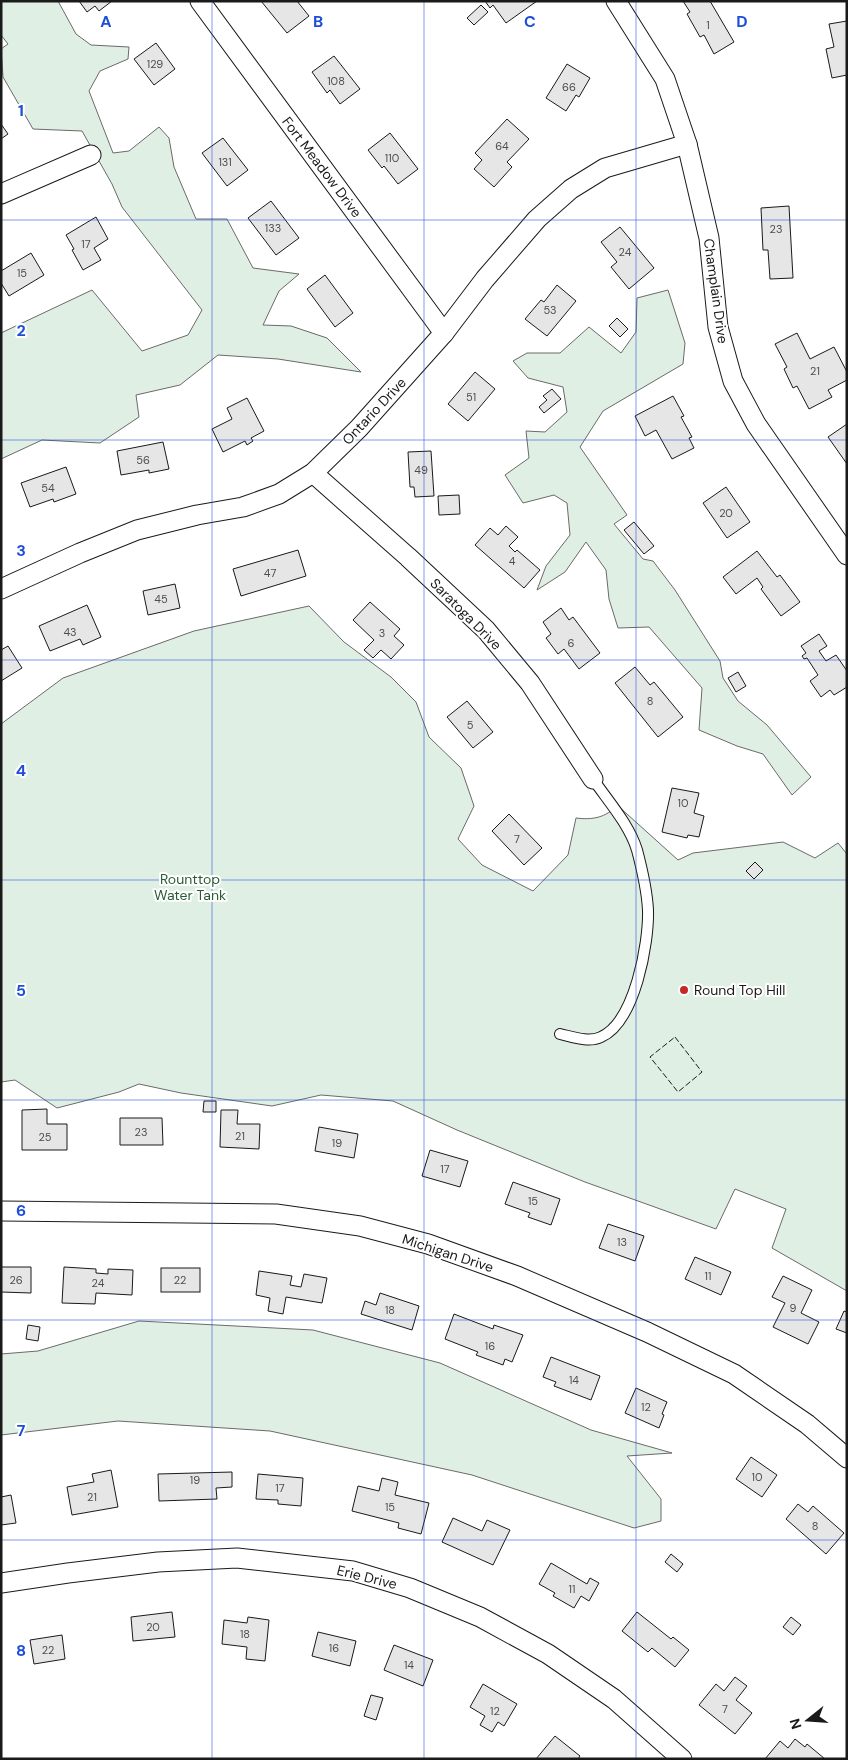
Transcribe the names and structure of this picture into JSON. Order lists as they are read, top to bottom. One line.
{"streets":{"street":["Fort Meadow Drive","Champlain Drive","Ontario Drive","Saratoga Drive","Michigan Drive","Erie Drive"]},"crossings":[["Fort Meadow Drive","Ontario Drive"],["Champlain Drive","Ontario Drive"],["Ontario Drive","Saratoga Drive"]],"parks":["Rounttop Water Tank"],"places":["Round Top Hill"],"house_numbers":["1","129","108","66","64","110","131","133","23","17","24","15","53","21","51","56","49","54","20","4","47","45","43","3","6","8","5","10","7","23","21","25","19","17","15","13","11","26","22","24","9","18","16","14","12","10","19","17","21","15","8","11","20","18","16","22","14","7","12"],"north":"left","grid":{"columns":["A","B","C","D"],"rows":["1","2","3","4","5","6","7","8"]}}
